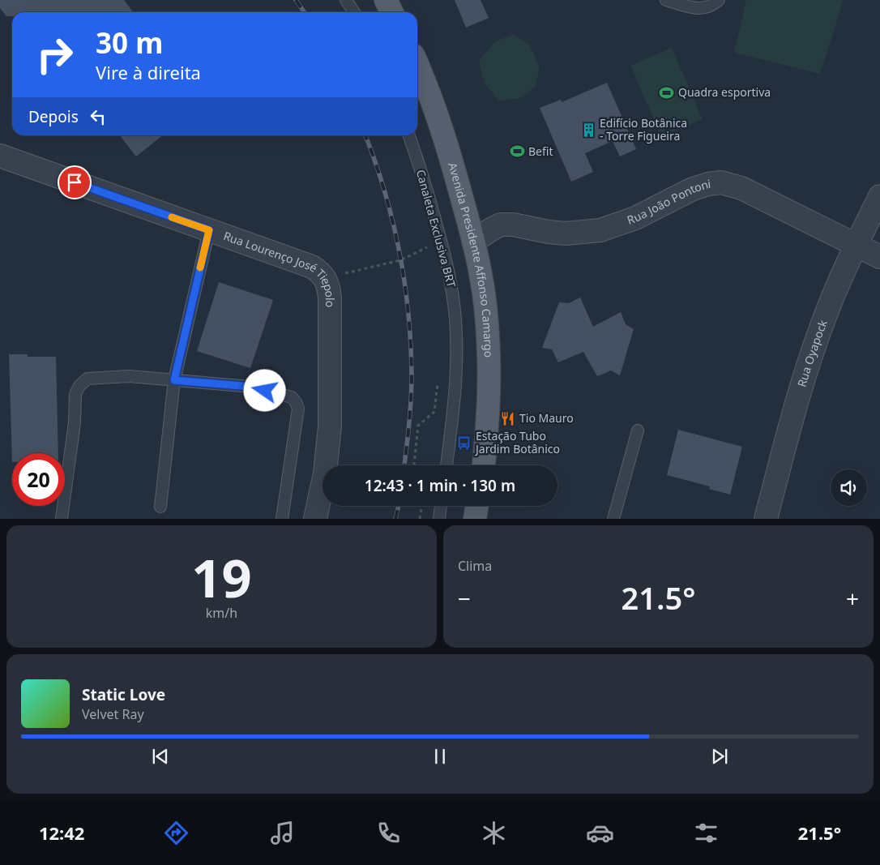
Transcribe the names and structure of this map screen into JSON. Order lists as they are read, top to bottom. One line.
{"streets":{"main road":["Avenida Presidente Affonso Camargo"],"street":["Rua João Pontoni","Rua Lourenço José Tiepolo","Rua Oyapock"],"lane":["Canaleta Exclusiva BRT"]},"crossings":[["Rua João Pontoni","Avenida Presidente Affonso Camargo"],["Rua João Pontoni","Rua Oyapock"]],"places":{"sports":["Quadra esportiva","Befit"],"building":["Edifício Botânica - Torre Figueira"],"restaurant":["Tio Mauro"],"bus stop":["Estação Tubo Jardim Botânico"]},"page":{"turn":["30 m","Vire à direita"],"then":"Depois","limit":"20","trip":"12:43 · 1 min · 130 m","tile":[["19","km/h"],"Clima"],"heat":["−","21.5°","+"],"song":["Static Love","Velvet Ray"],"tabs":["12:42","21.5°"]}}
